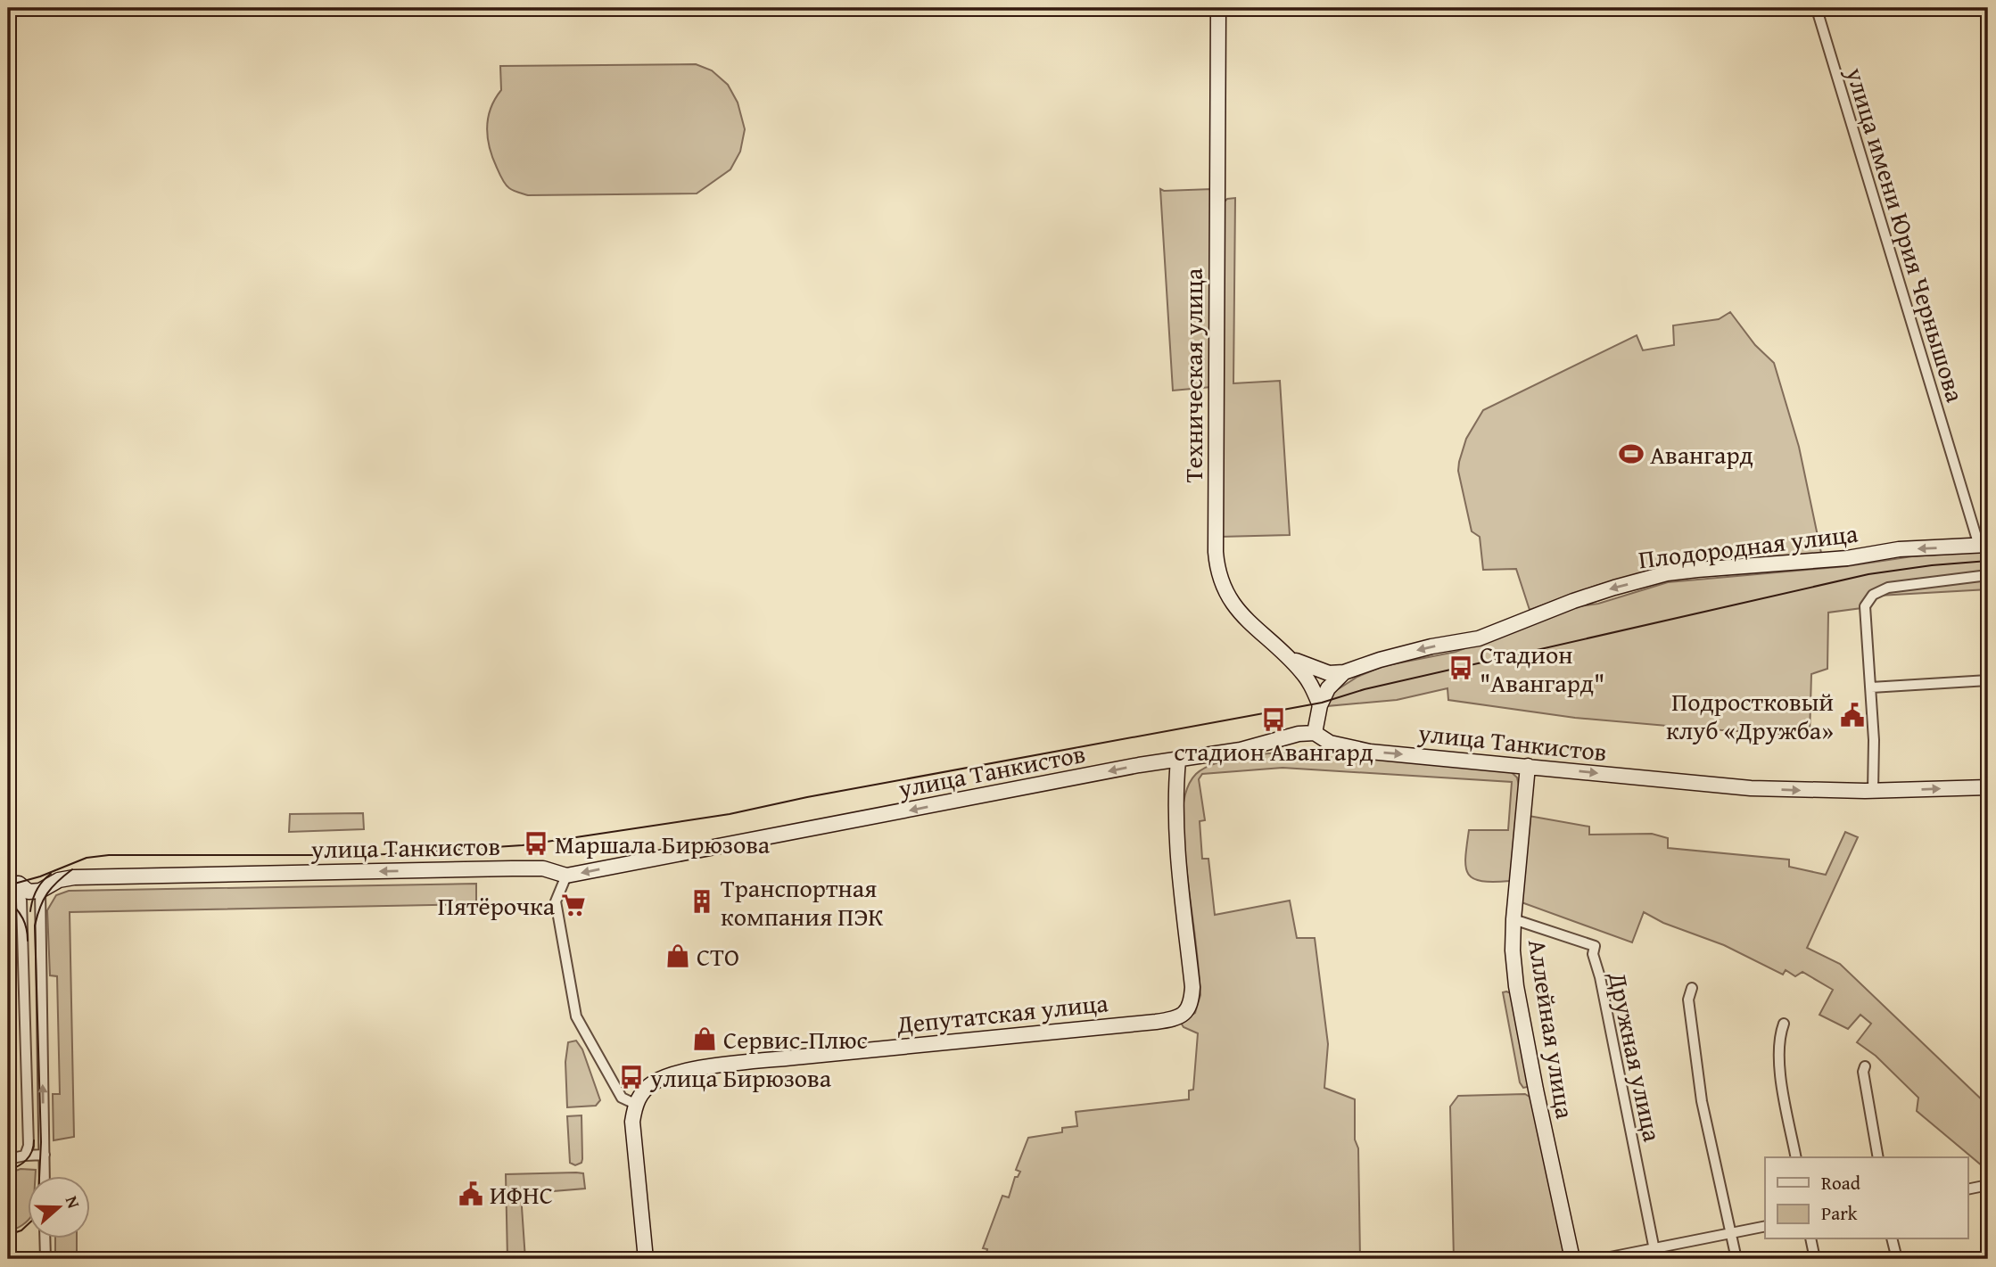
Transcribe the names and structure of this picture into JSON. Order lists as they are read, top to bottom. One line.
{"streets":{"main road":["Техническая улица","Плодородная улица","улица Танкистов","Депутатская улица","Аллейная улица"],"street":["улица имени Юрия Чернышова","Дружная улица"]},"crossings":[["улица имени Юрия Чернышова","Плодородная улица"],["улица Танкистов","Депутатская улица"],["улица Танкистов","Аллейная улица"],["Аллейная улица","Дружная улица"]],"one_way":["Плодородная улица"],"places":{"sports":["Авангард"],"bus stop":["Стадион \"Авангард\"","стадион Авангард","Маршала Бирюзова","улица Бирюзова"],"public building":["Подростковый клуб «Дружба»","ИФНС"],"building":["Транспортная компания ПЭК"],"supermarket":["Пятёрочка"],"shop":["СТО","Сервис-Плюс"]},"legend":["Road","Park"],"north":"right"}
